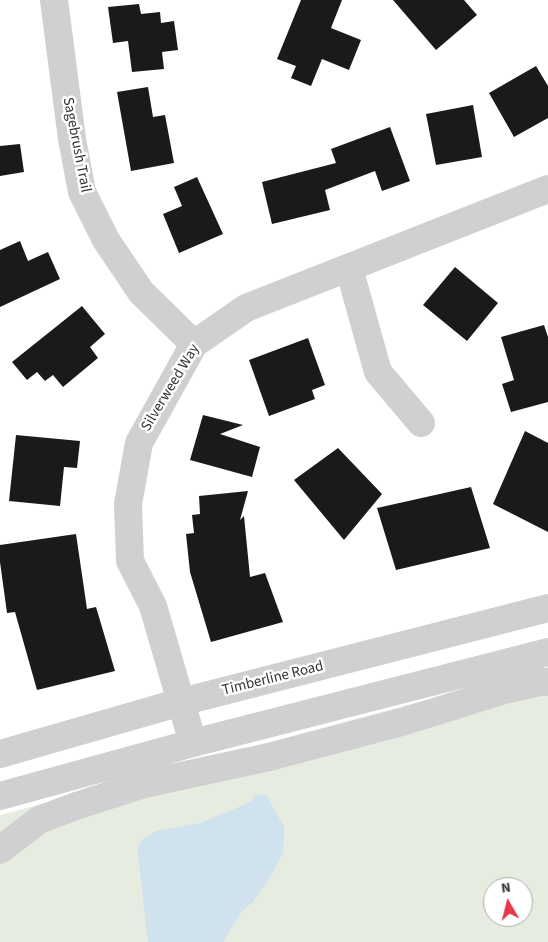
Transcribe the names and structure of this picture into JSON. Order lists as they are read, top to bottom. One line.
{"streets":{"street":["Sagebrush Trail","Silverweed Way","Timberline Road"]},"crossings":[["Sagebrush Trail","Silverweed Way"],["Silverweed Way","Timberline Road"]],"north":"top"}
